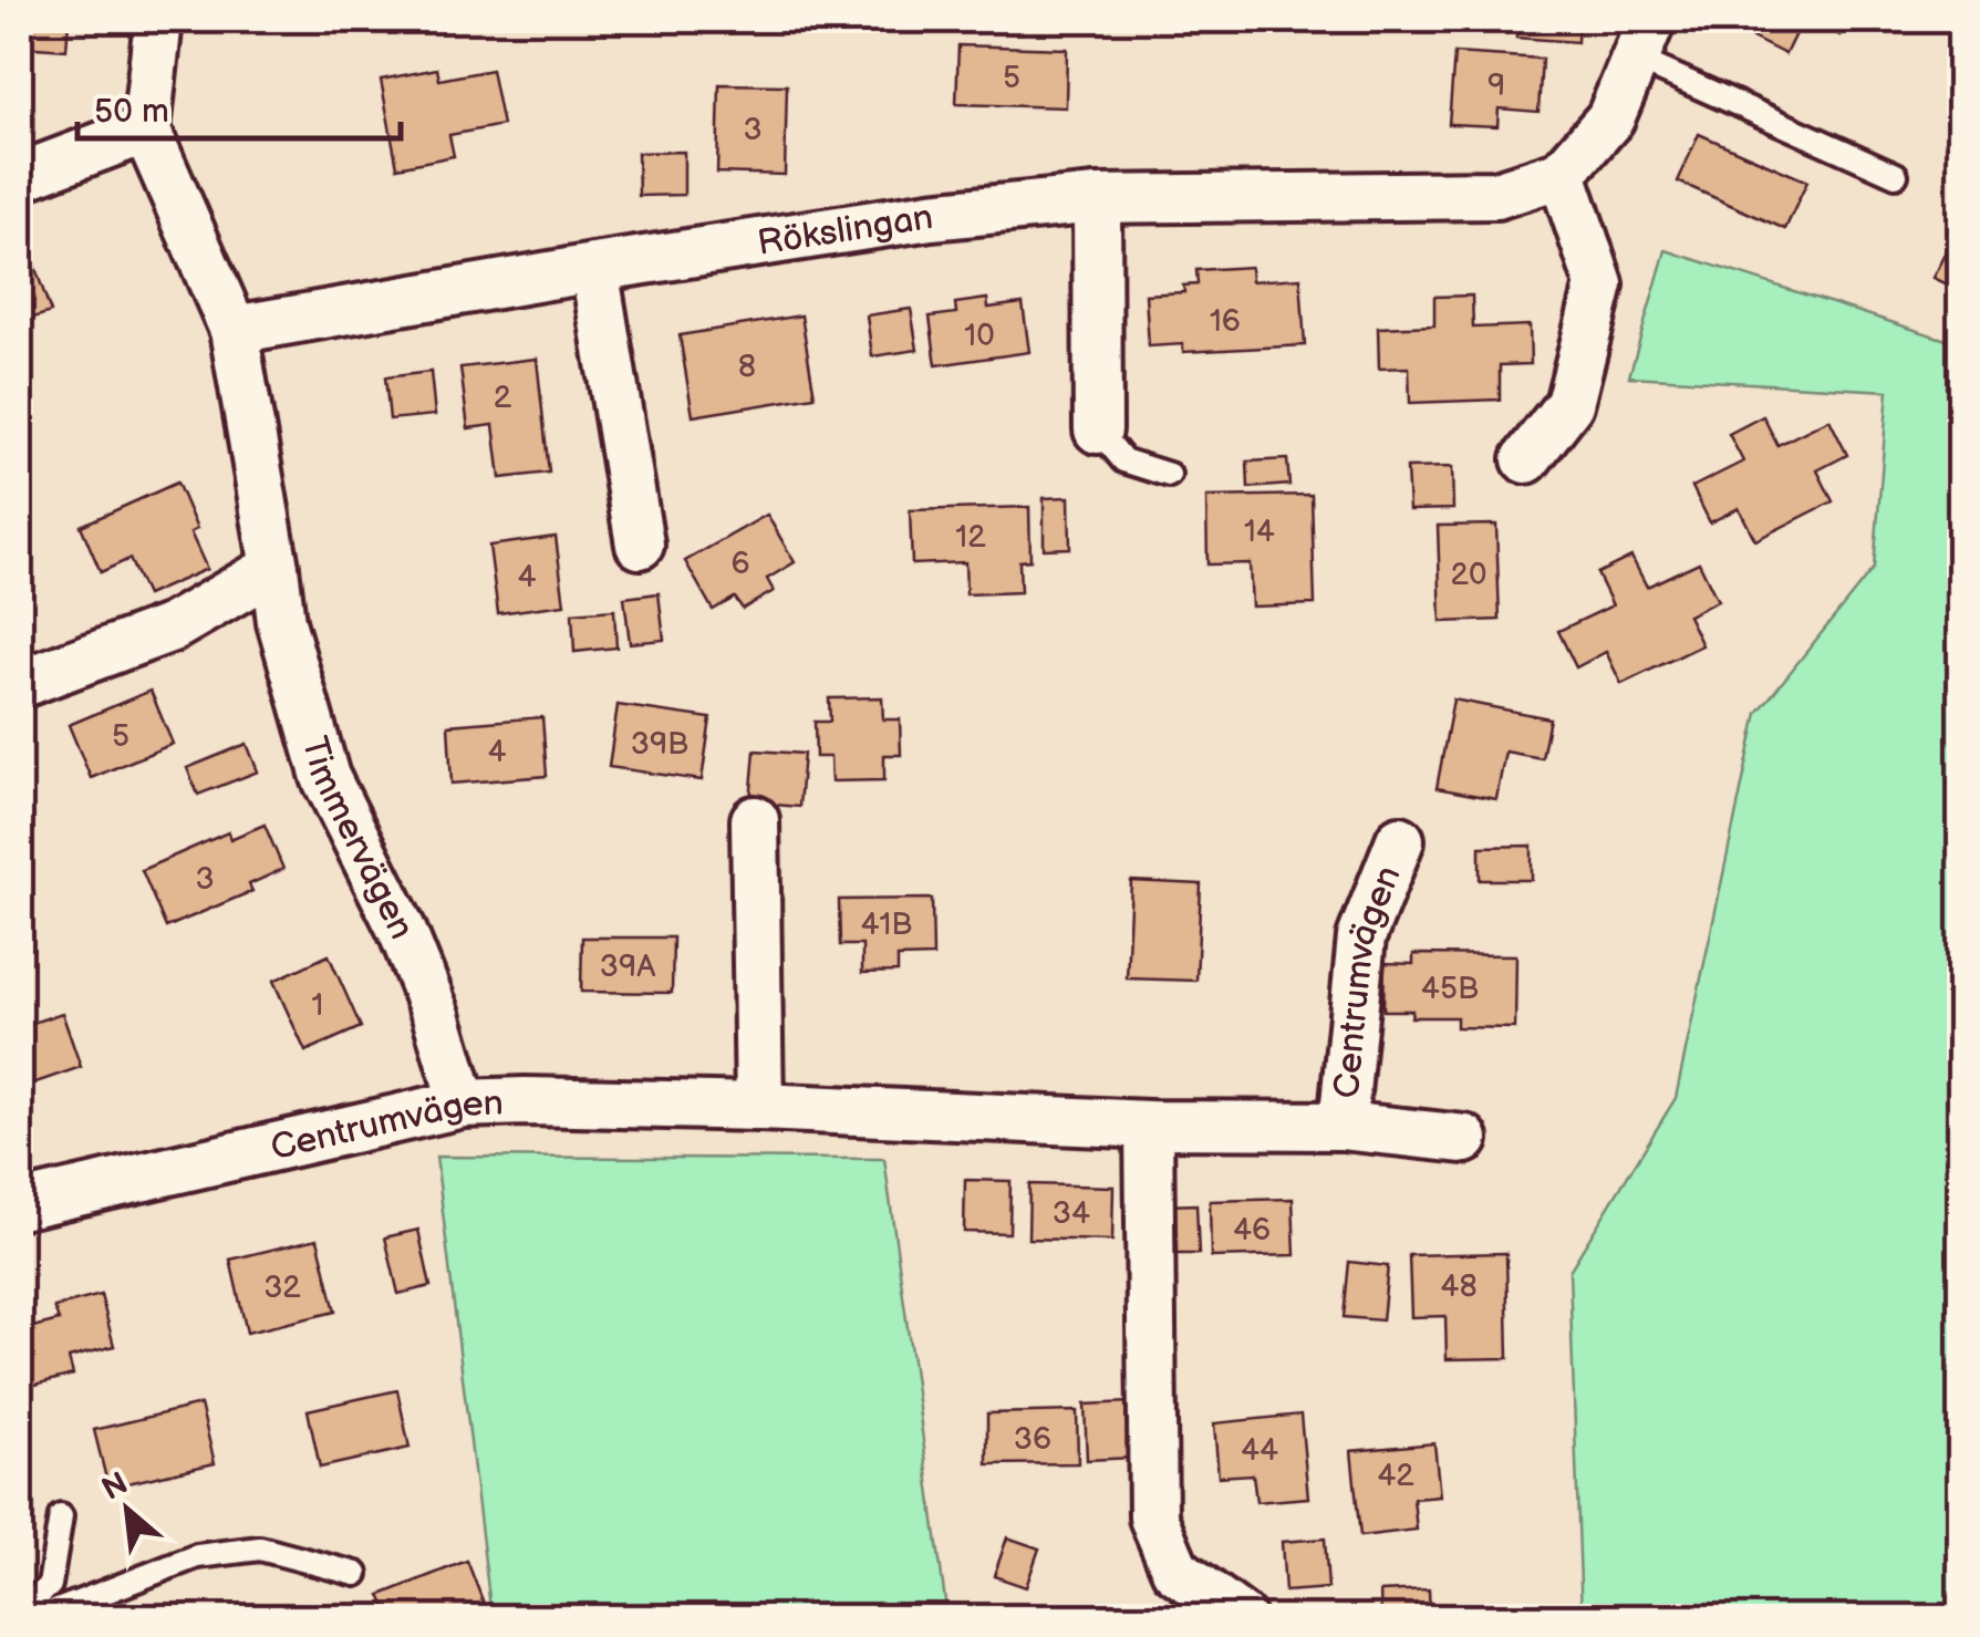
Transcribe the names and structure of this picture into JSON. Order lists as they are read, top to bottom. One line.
{"streets":{"street":["Rökslingan","Timmervägen","Centrumvägen"]},"crossings":[["Rökslingan","Timmervägen"],["Timmervägen","Centrumvägen"]],"house_numbers":["5","9","3","16","10","8","2","14","12","6","20","4","5","39B","4","3","41B","39A","45B","1","34","46","48","32","36","44","42"],"scale_bar":"50 m","north":"top left"}
